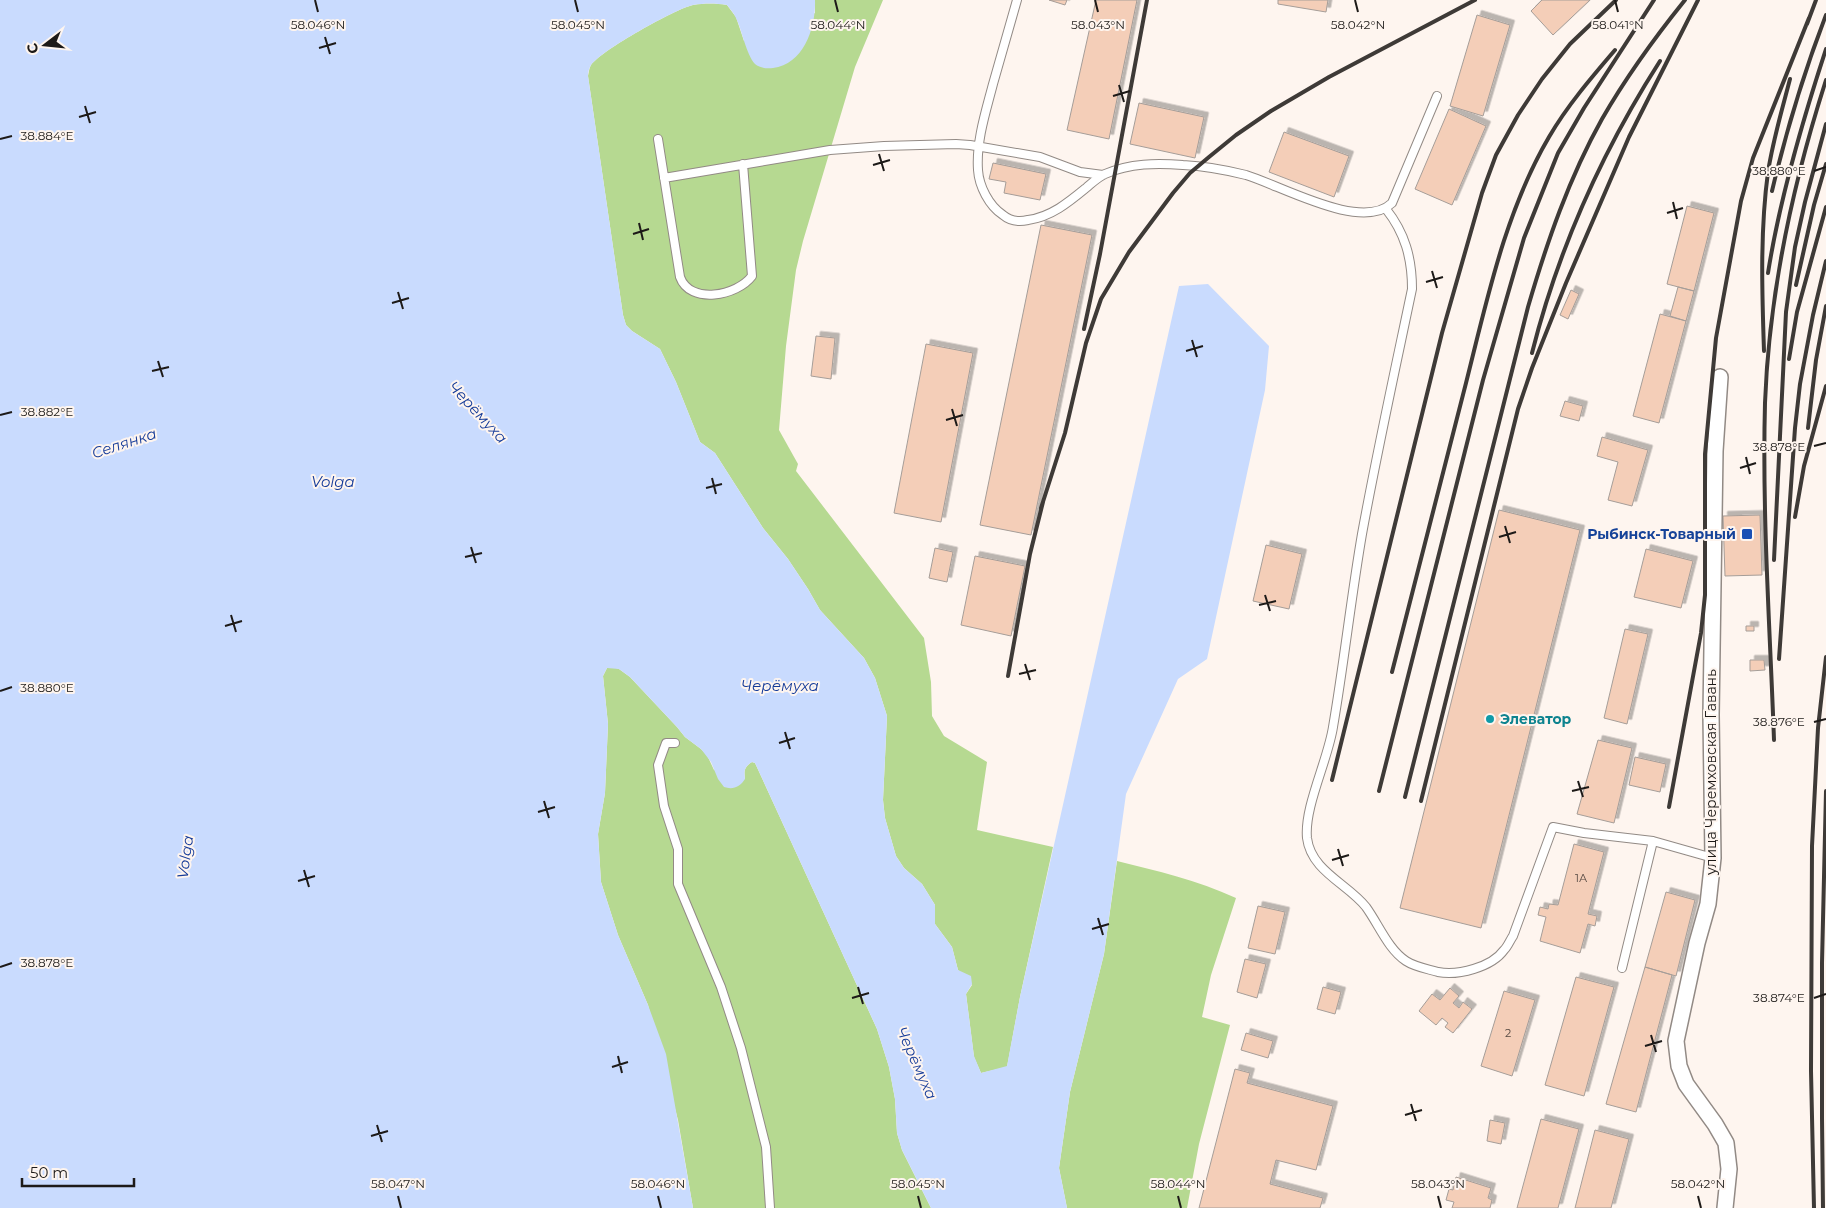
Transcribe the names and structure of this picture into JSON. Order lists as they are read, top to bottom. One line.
{"streets":{"street":["улица Черемховская Гавань"]},"water":["Черёмуха","Селянка","Volga"],"places":{"transit":["Рыбинск-Товарный"],"other":["Элеватор"]},"house_numbers":["1А","2"],"scale_bar":"50 m","north":"left","coordinates":["58.046°N","58.045°N","58.044°N","58.043°N","58.042°N","58.041°N","38.884°E","38.880°E","38.882°E","38.878°E","38.876°E","38.874°E","58.047°N"]}
